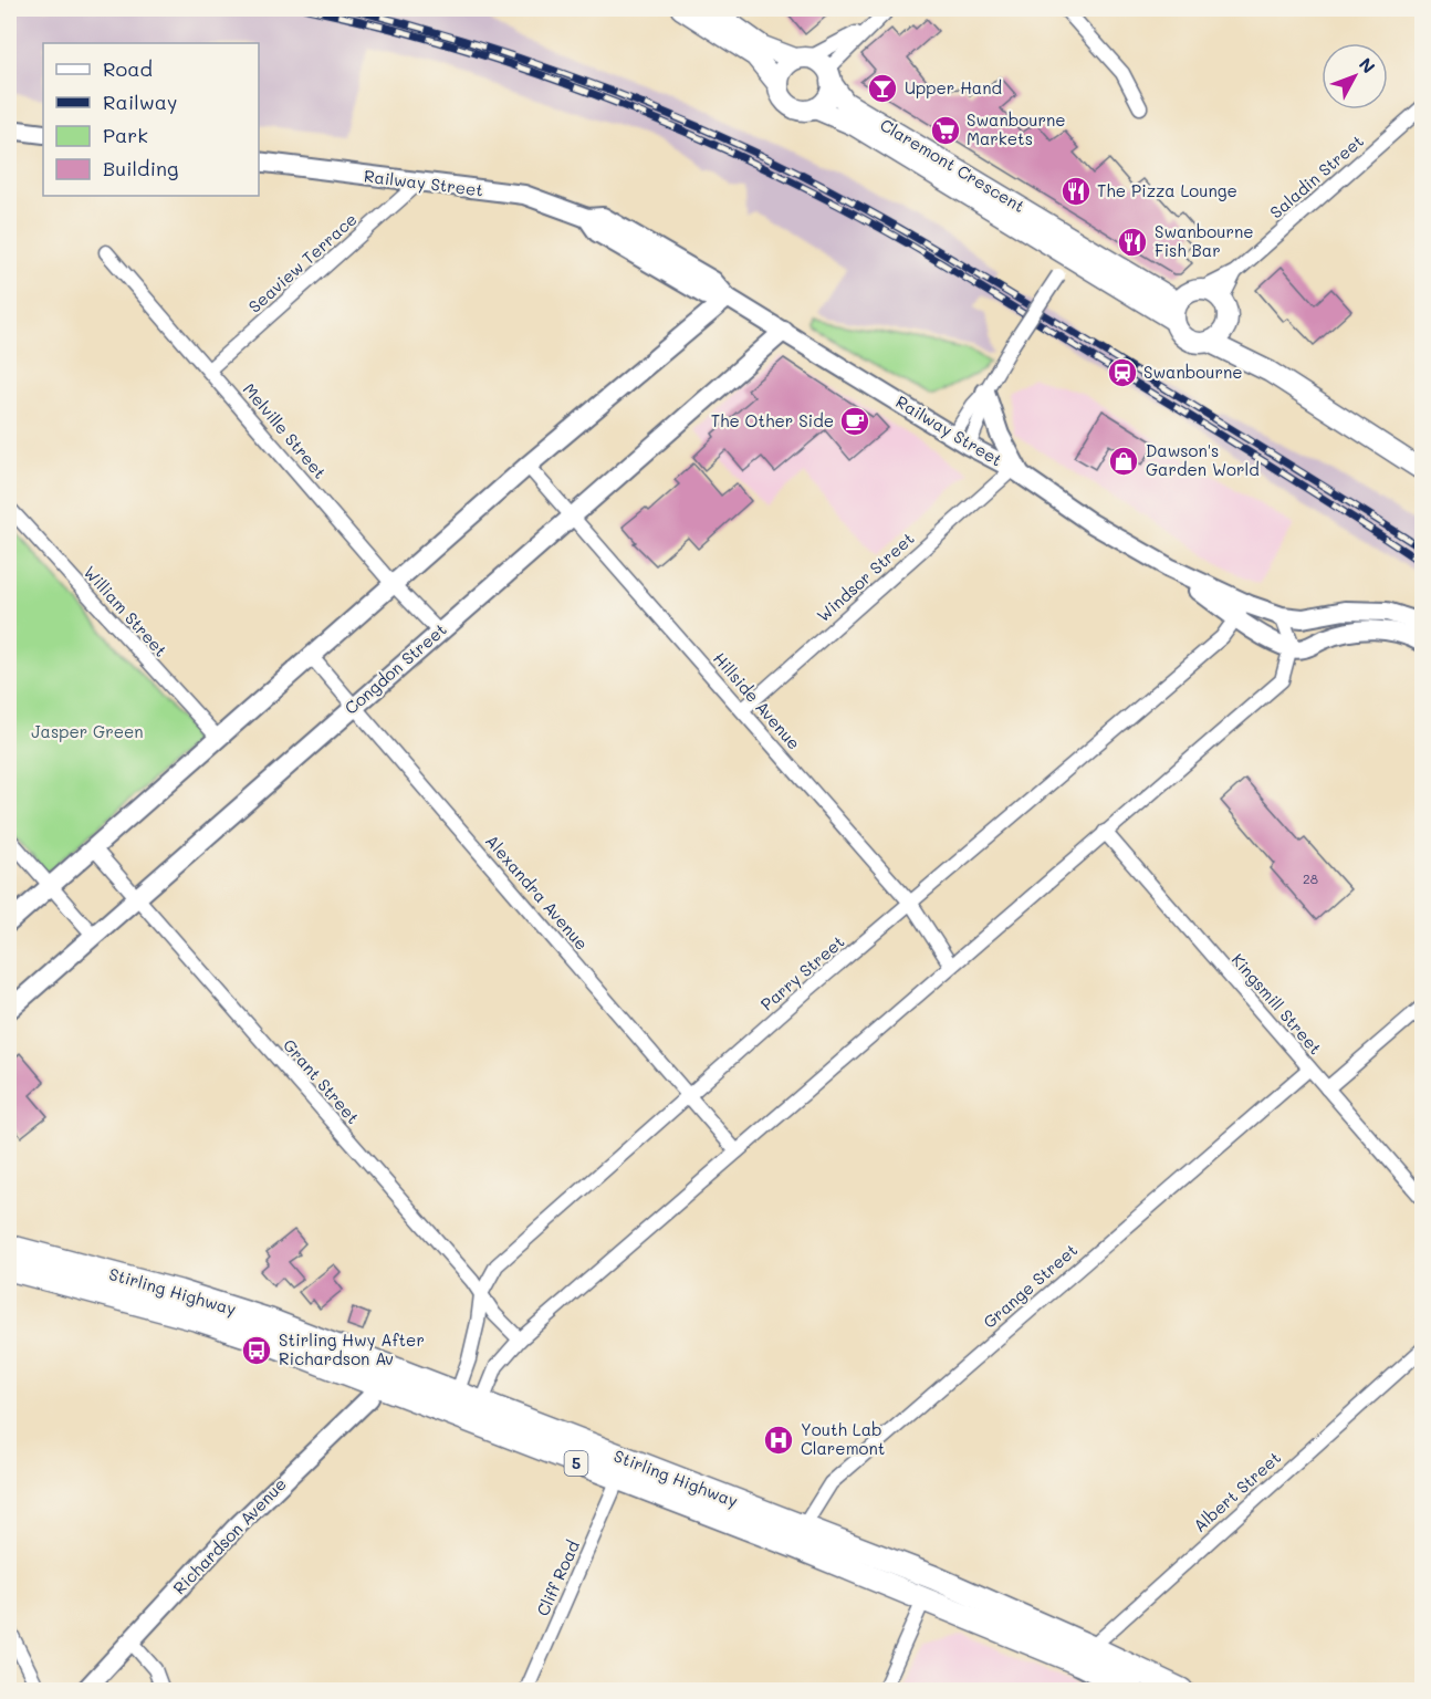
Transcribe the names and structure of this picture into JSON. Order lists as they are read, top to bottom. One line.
{"streets":{"highway":["Stirling Highway","5"],"main road":["Claremont Crescent"],"street":["Saladin Street","Railway Street","Seaview Terrace","Melville Street","Windsor Street","William Street","Congdon Street","Hillside Avenue","Alexandra Avenue","Parry Street","Kingsmill Street","Grant Street","Grange Street","Albert Street","Richardson Avenue","Cliff Road"]},"crossings":[["Claremont Crescent","Saladin Street"],["Railway Street","Seaview Terrace"],["Railway Street","Windsor Street"],["Railway Street","Congdon Street"],["Railway Street","Parry Street"],["Seaview Terrace","Melville Street"],["Melville Street","Congdon Street"],["Windsor Street","Hillside Avenue"],["Congdon Street","Hillside Avenue"],["Congdon Street","Alexandra Avenue"],["Congdon Street","Grant Street"],["Hillside Avenue","Parry Street"],["Alexandra Avenue","Parry Street"],["Parry Street","Grant Street"],["Parry Street","Stirling Highway"],["Kingsmill Street","Grange Street"],["Grange Street","Stirling Highway"],["Stirling Highway","Albert Street"],["Stirling Highway","Richardson Avenue"],["Stirling Highway","Cliff Road"]],"parks":["Jasper Green"],"places":{"bar":["Upper Hand"],"supermarket":["Swanbourne Markets"],"restaurant":["The Pizza Lounge","Swanbourne Fish Bar"],"station":["Swanbourne"],"cafe":["The Other Side"],"shop":["Dawson's Garden World"],"bus stop":["Stirling Hwy After Richardson Av"],"hospital":["Youth Lab Claremont"]},"house_numbers":["28"],"legend":["Road","Railway","Park","Building"],"north":"top right"}
